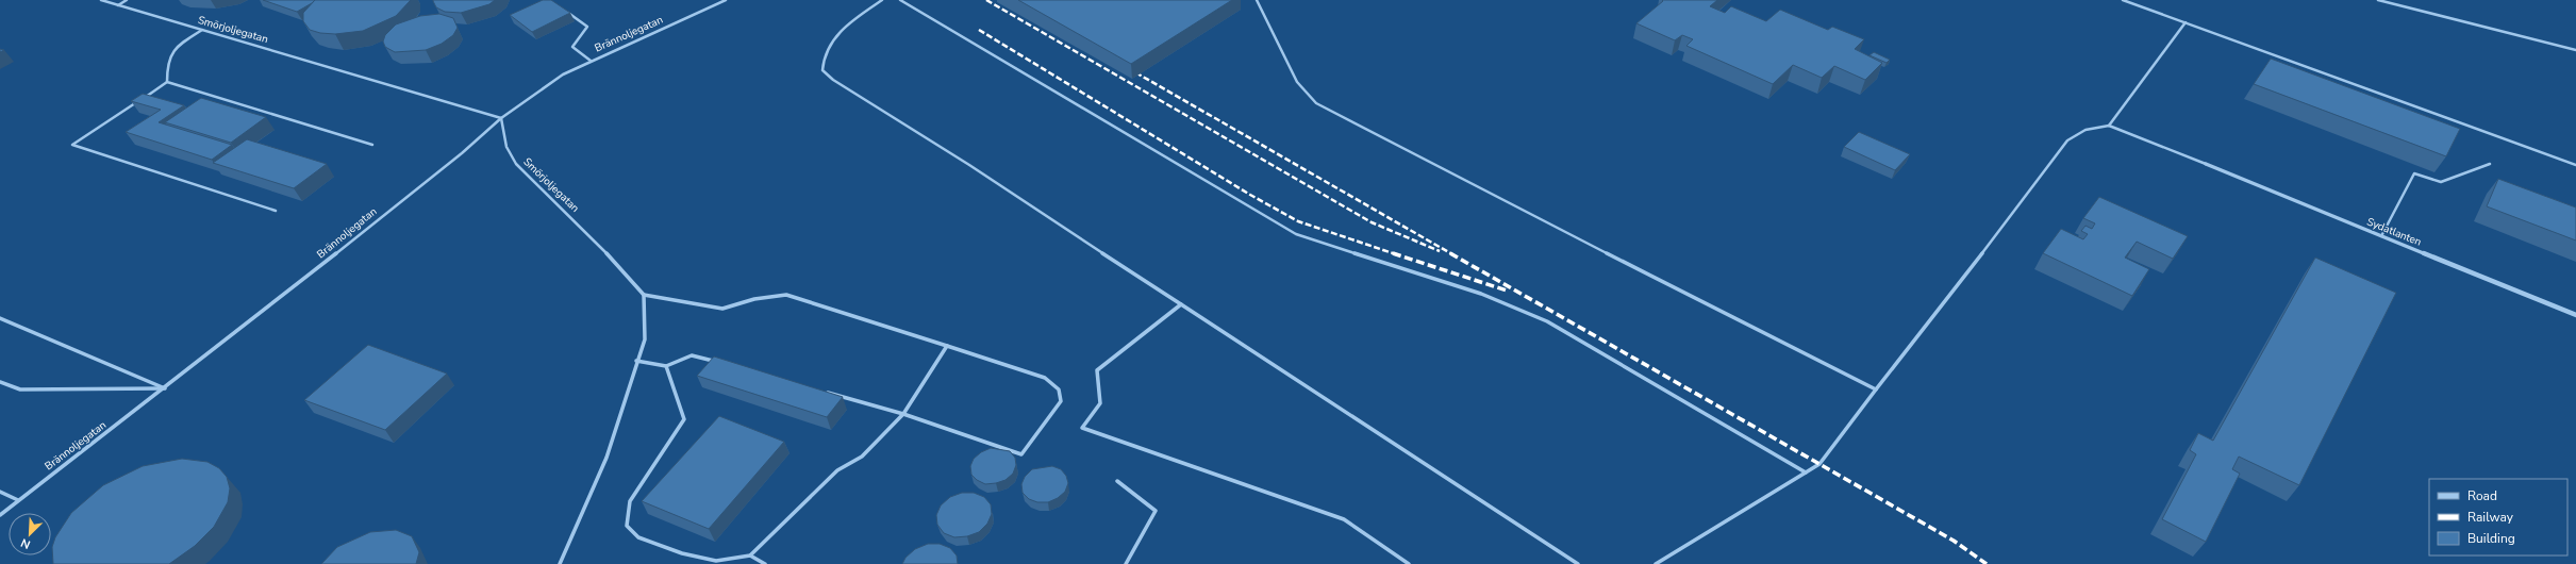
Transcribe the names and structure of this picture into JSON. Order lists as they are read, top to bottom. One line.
{"streets":{"street":["Sydatlanten"],"lane":["Smörjoljegatan","Brännoljegatan"]},"crossings":[["Smörjoljegatan","Brännoljegatan"]],"legend":["Road","Railway","Building"],"north":"bottom left"}
